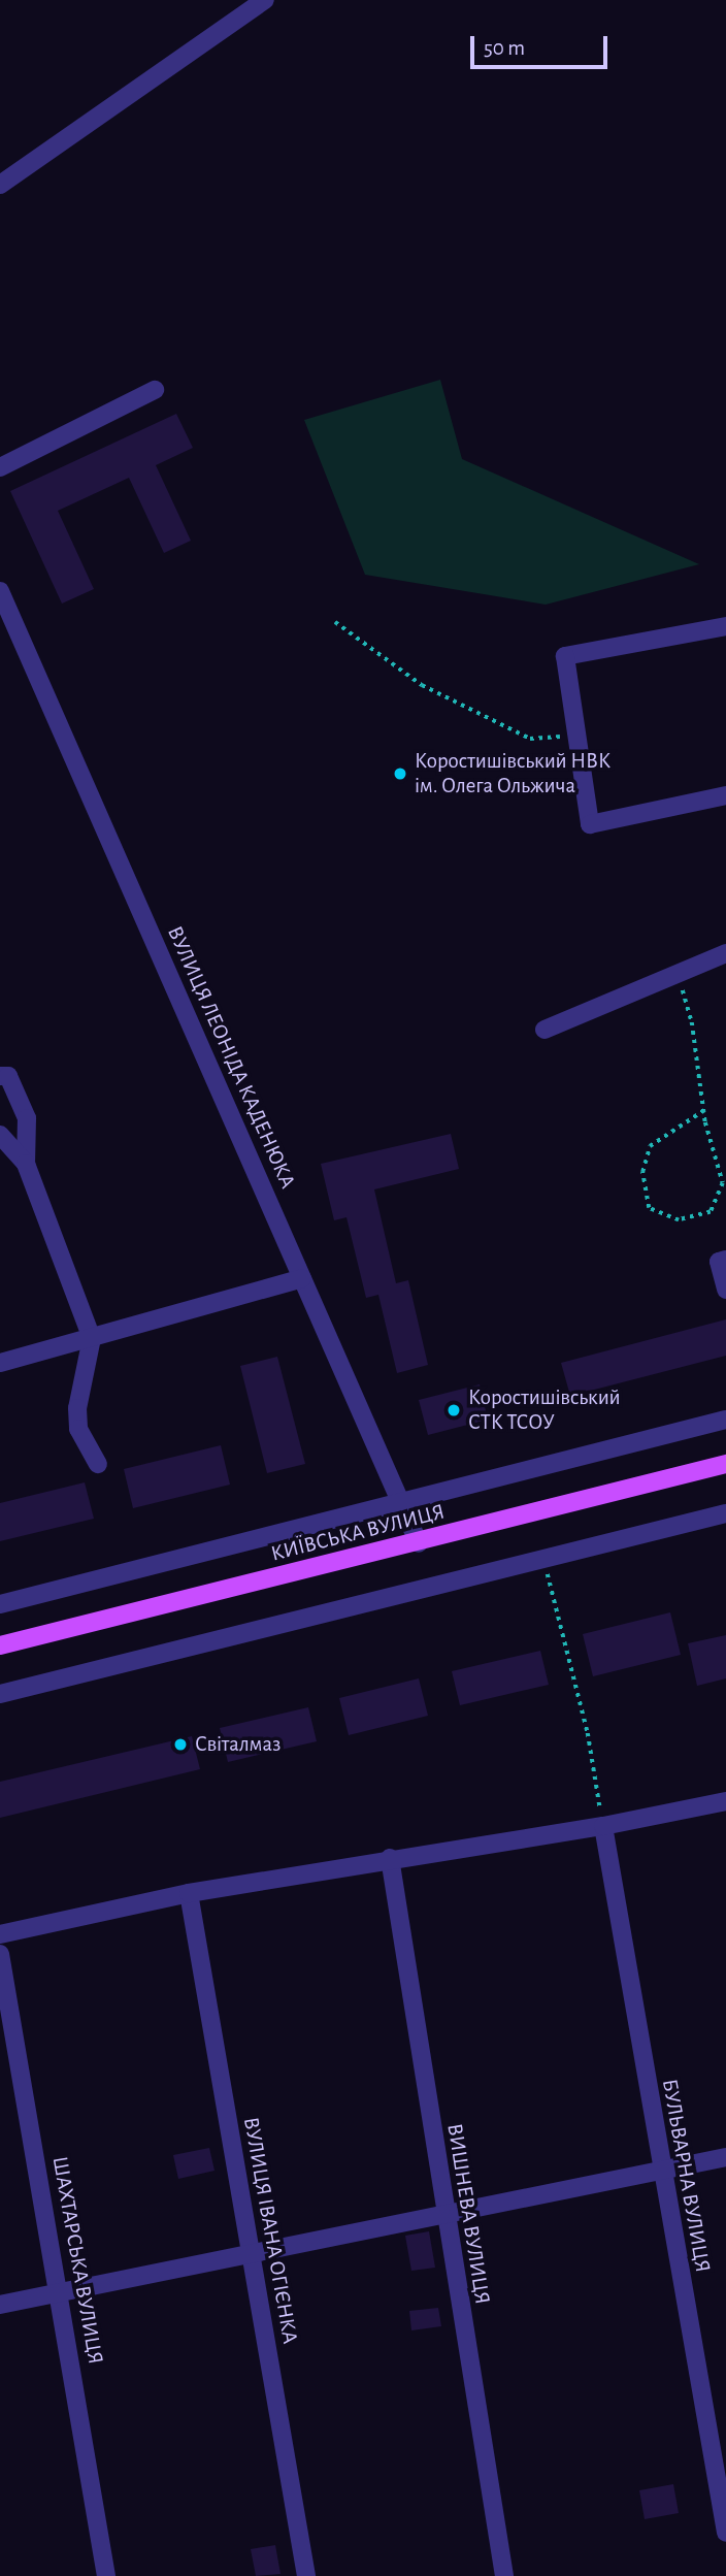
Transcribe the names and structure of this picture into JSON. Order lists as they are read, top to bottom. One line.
{"streets":{"main road":["КИЇВСЬКА ВУЛИЦЯ"],"street":["ВУЛИЦЯ ЛЕОНІДА КАДЕНЮКА","БУЛЬВАРНА ВУЛИЦЯ","ВИШНЕВА ВУЛИЦЯ","ВУЛИЦЯ ІВАНА ОГІЄНКА","ШАХТАРСЬКА ВУЛИЦЯ"]},"crossings":[["ВУЛИЦЯ ЛЕОНІДА КАДЕНЮКА","КИЇВСЬКА ВУЛИЦЯ"]],"places":["Коростишівський НВК ім. Олега Ольжича","Коростишівський СТК ТСОУ","Світалмаз"],"scale_bar":"50 m"}
